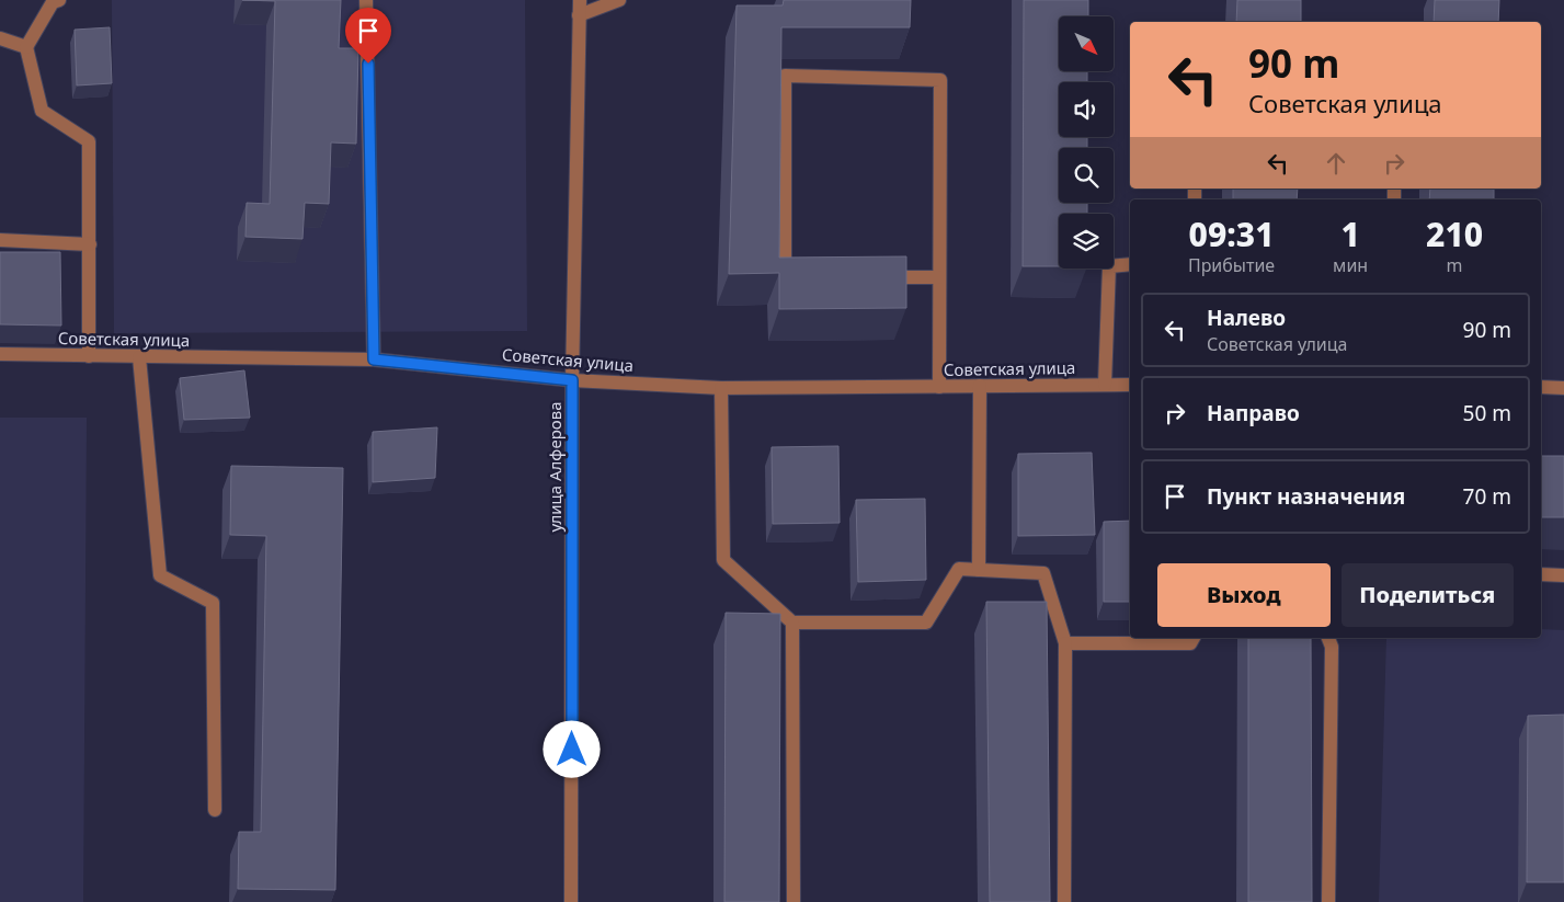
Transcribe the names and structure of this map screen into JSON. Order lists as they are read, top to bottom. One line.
{"streets":{"street":["Советская улица","улица Алферова"]},"crossings":[["Советская улица","улица Алферова"]],"north":"bottom right","page":{"turn":["90 m","Советская улица"],"eta":["09:31","Прибытие","1","мин","210","m"],"list":[{"name":"Налево","note":"Советская улица","value":"90 m"},{"name":"Направо","value":"50 m"},{"name":"Пункт назначения","value":"70 m"}],"buttons":["Выход","Поделиться"]}}
